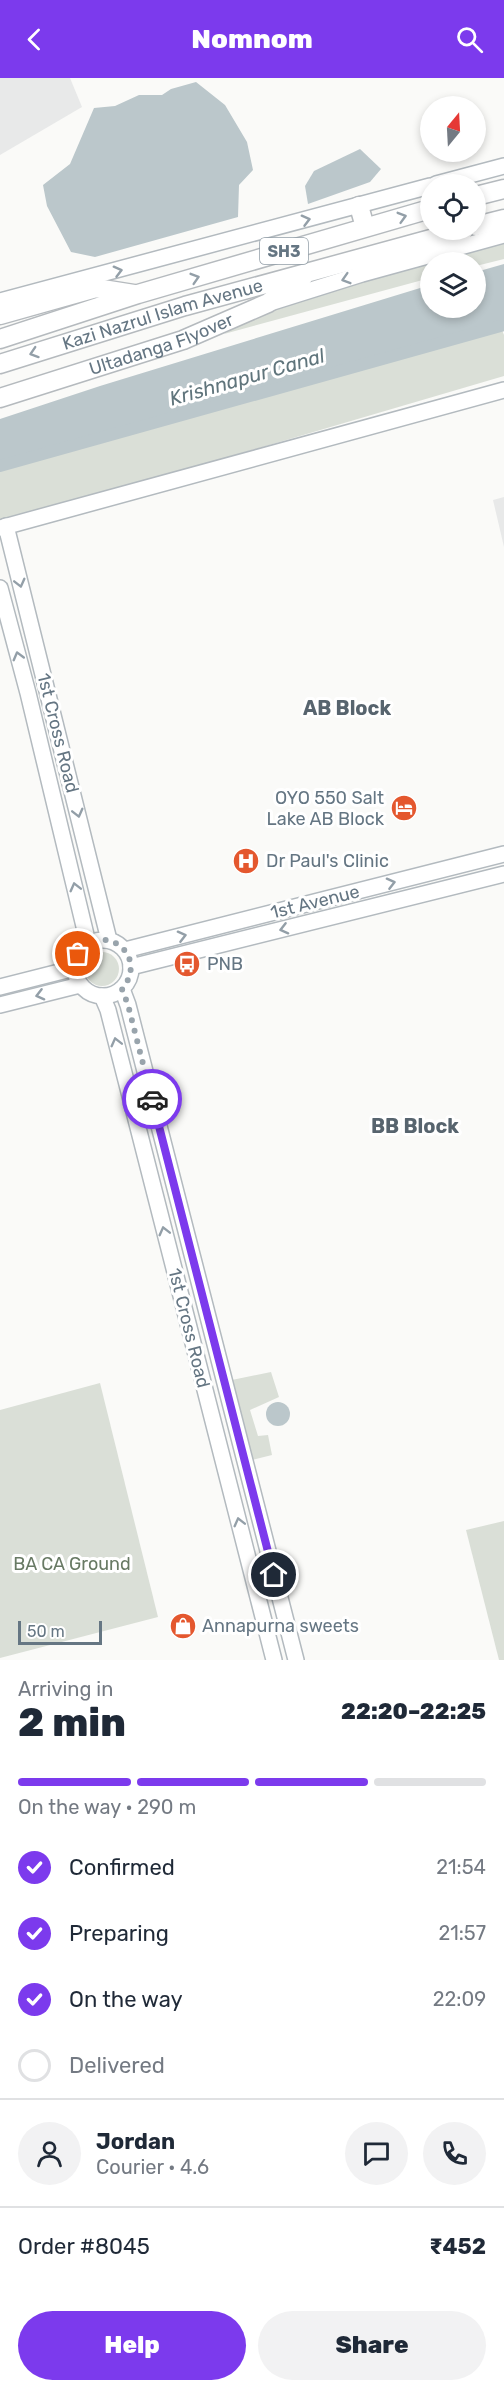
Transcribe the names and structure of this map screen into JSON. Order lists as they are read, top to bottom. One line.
{"streets":{"main road":["SH3","Kazi Nazrul Islam Avenue","Ultadanga Flyover"],"street":["1st Cross Road","1st Avenue"]},"crossings":[["SH3","Kazi Nazrul Islam Avenue"],["Kazi Nazrul Islam Avenue","Ultadanga Flyover"],["1st Cross Road","1st Avenue"]],"districts":["AB Block","BB Block"],"water":["Krishnapur Canal"],"parks":["BA CA Ground"],"places":{"hotel":["OYO 550 Salt Lake AB Block"],"hospital":["Dr Paul's Clinic"],"bus stop":["PNB"],"shop":["Annapurna sweets"]},"scale_bar":"50 m","north":"top","page":{"header":"Nomnom","scale":"50 m","heading":["2 min","Arriving in","22:20–22:25"],"panel":["Jordan","Courier · 4.6","Order #8045","₹452"],"bar":"On the way · 290 m","list":[["Confirmed","21:54"],["Preparing","21:57"],["On the way","22:09"],"Delivered"],"buttons":["Help","Share"]}}
